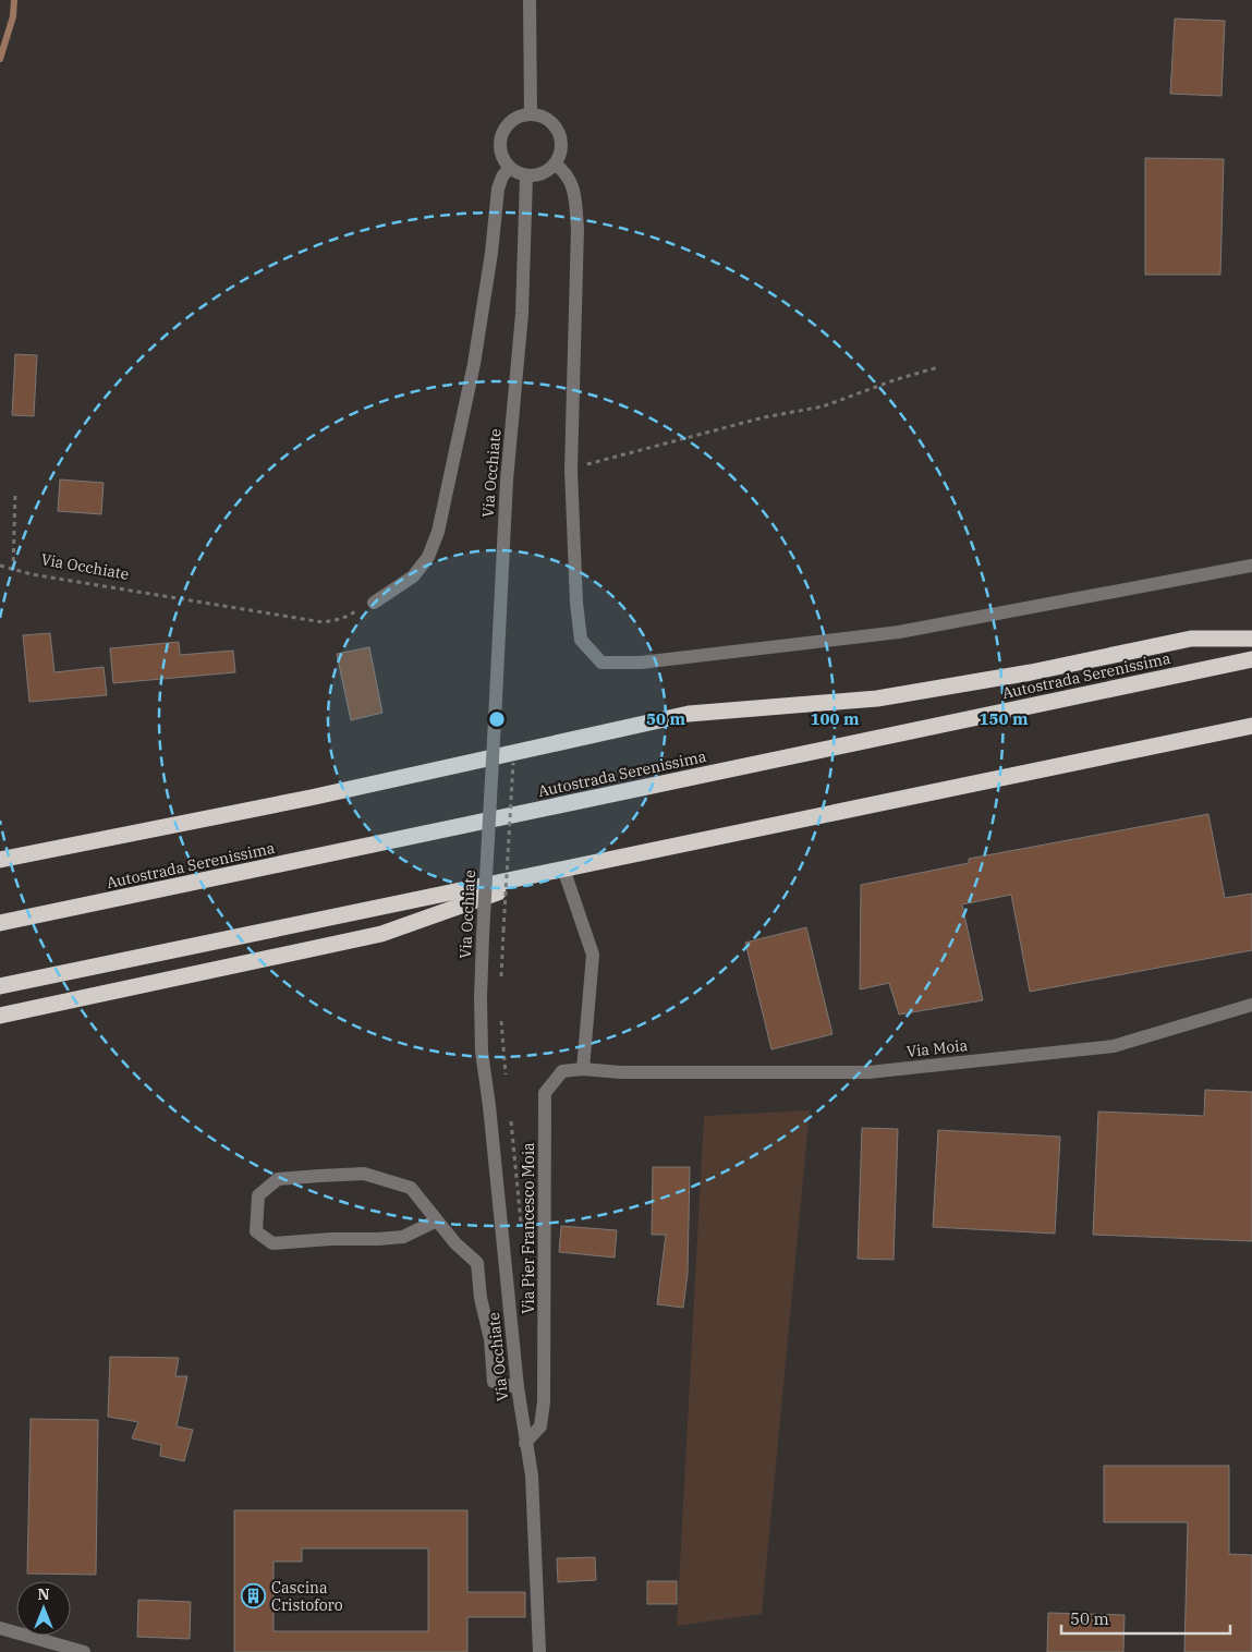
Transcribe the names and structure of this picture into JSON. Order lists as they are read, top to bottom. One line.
{"streets":{"highway":["Autostrada Serenissima"],"street":["Via Occhiate","Via Moia","Via Pier Francesco Moia"]},"crossings":[["Via Occhiate","Via Pier Francesco Moia"],["Via Moia","Via Pier Francesco Moia"]],"places":{"building":["Cascina Cristoforo"]},"scale_bar":"50 m","north":"top","rings":["50 m","100 m","150 m"]}
